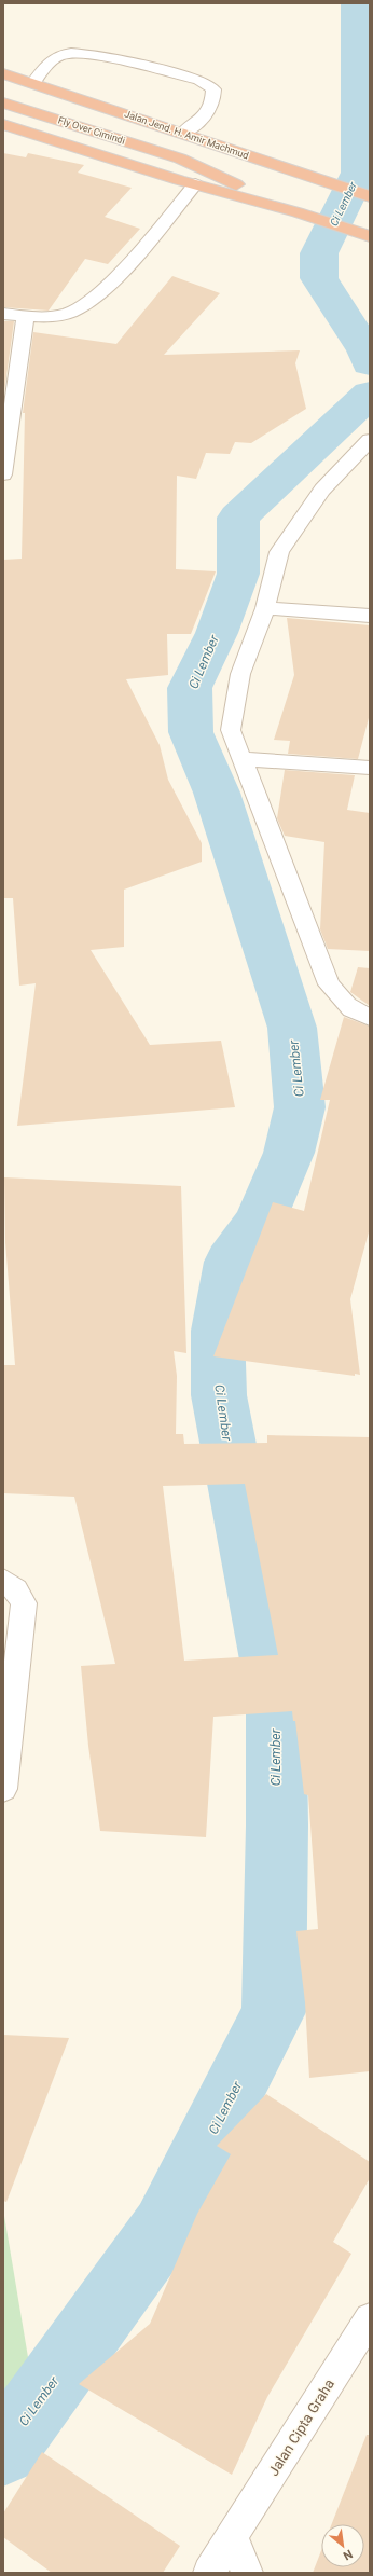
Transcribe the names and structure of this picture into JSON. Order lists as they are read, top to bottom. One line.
{"streets":{"highway":["Fly Over Cimindi","Jalan Jend. H. Amir Machmud"],"street":["Jalan Cipta Graha"]},"crossings":[["Fly Over Cimindi","Jalan Jend. H. Amir Machmud"]],"water":["Ci Lember"],"north":"bottom right"}
